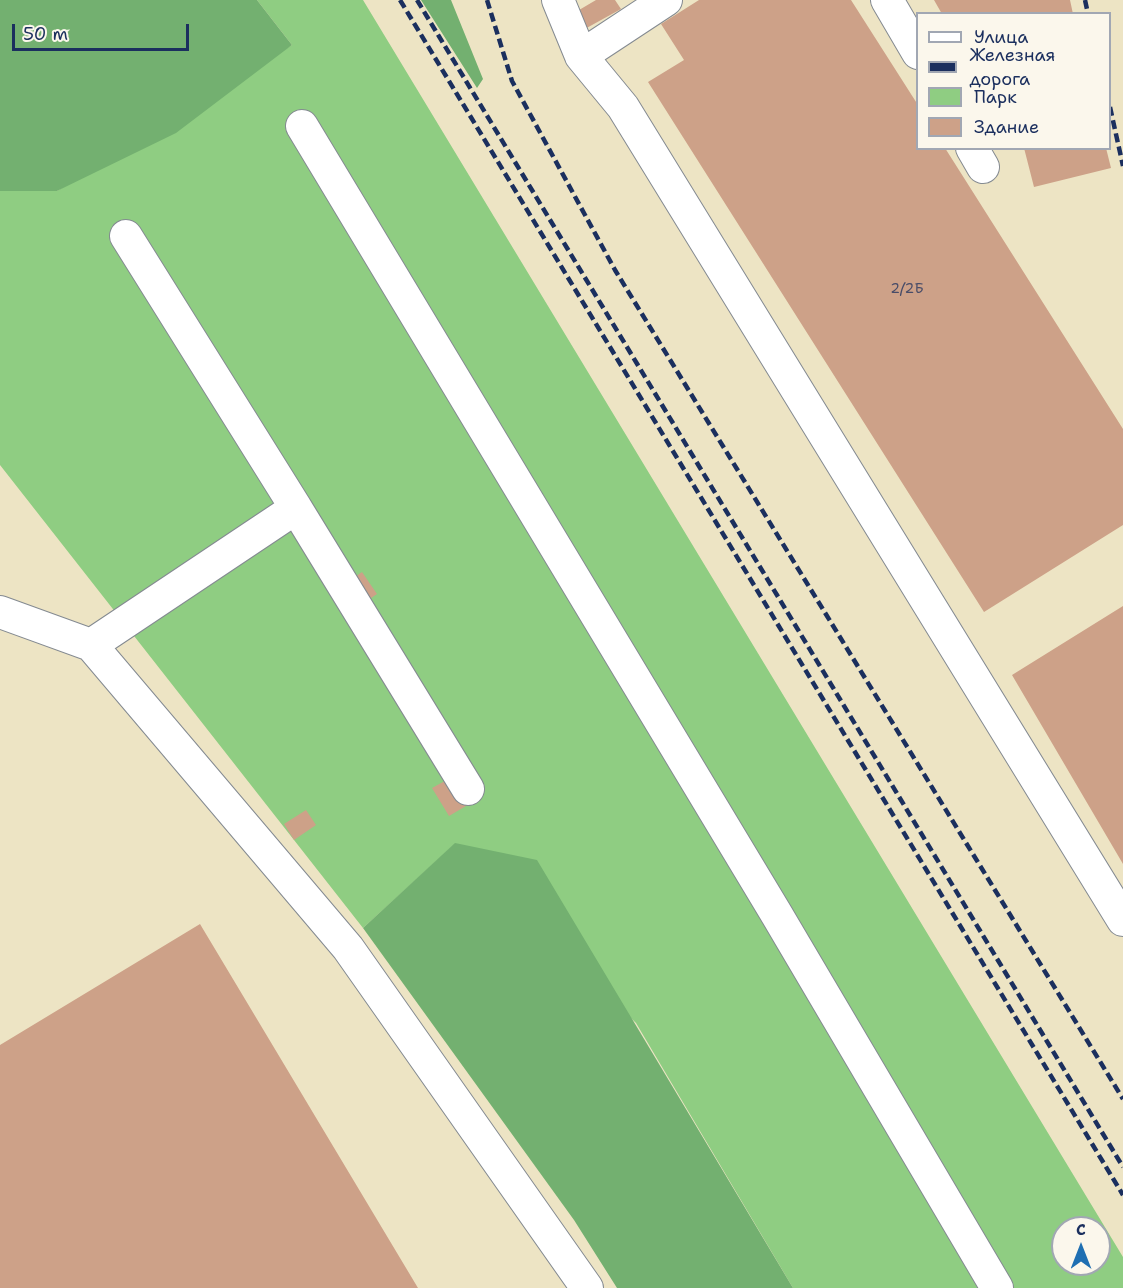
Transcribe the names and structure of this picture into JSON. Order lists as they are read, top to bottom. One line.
{"house_numbers":["2/2Б"],"legend":["Улица","Железная дорога","Парк","Здание"],"scale_bar":"50 m","north":"top"}
